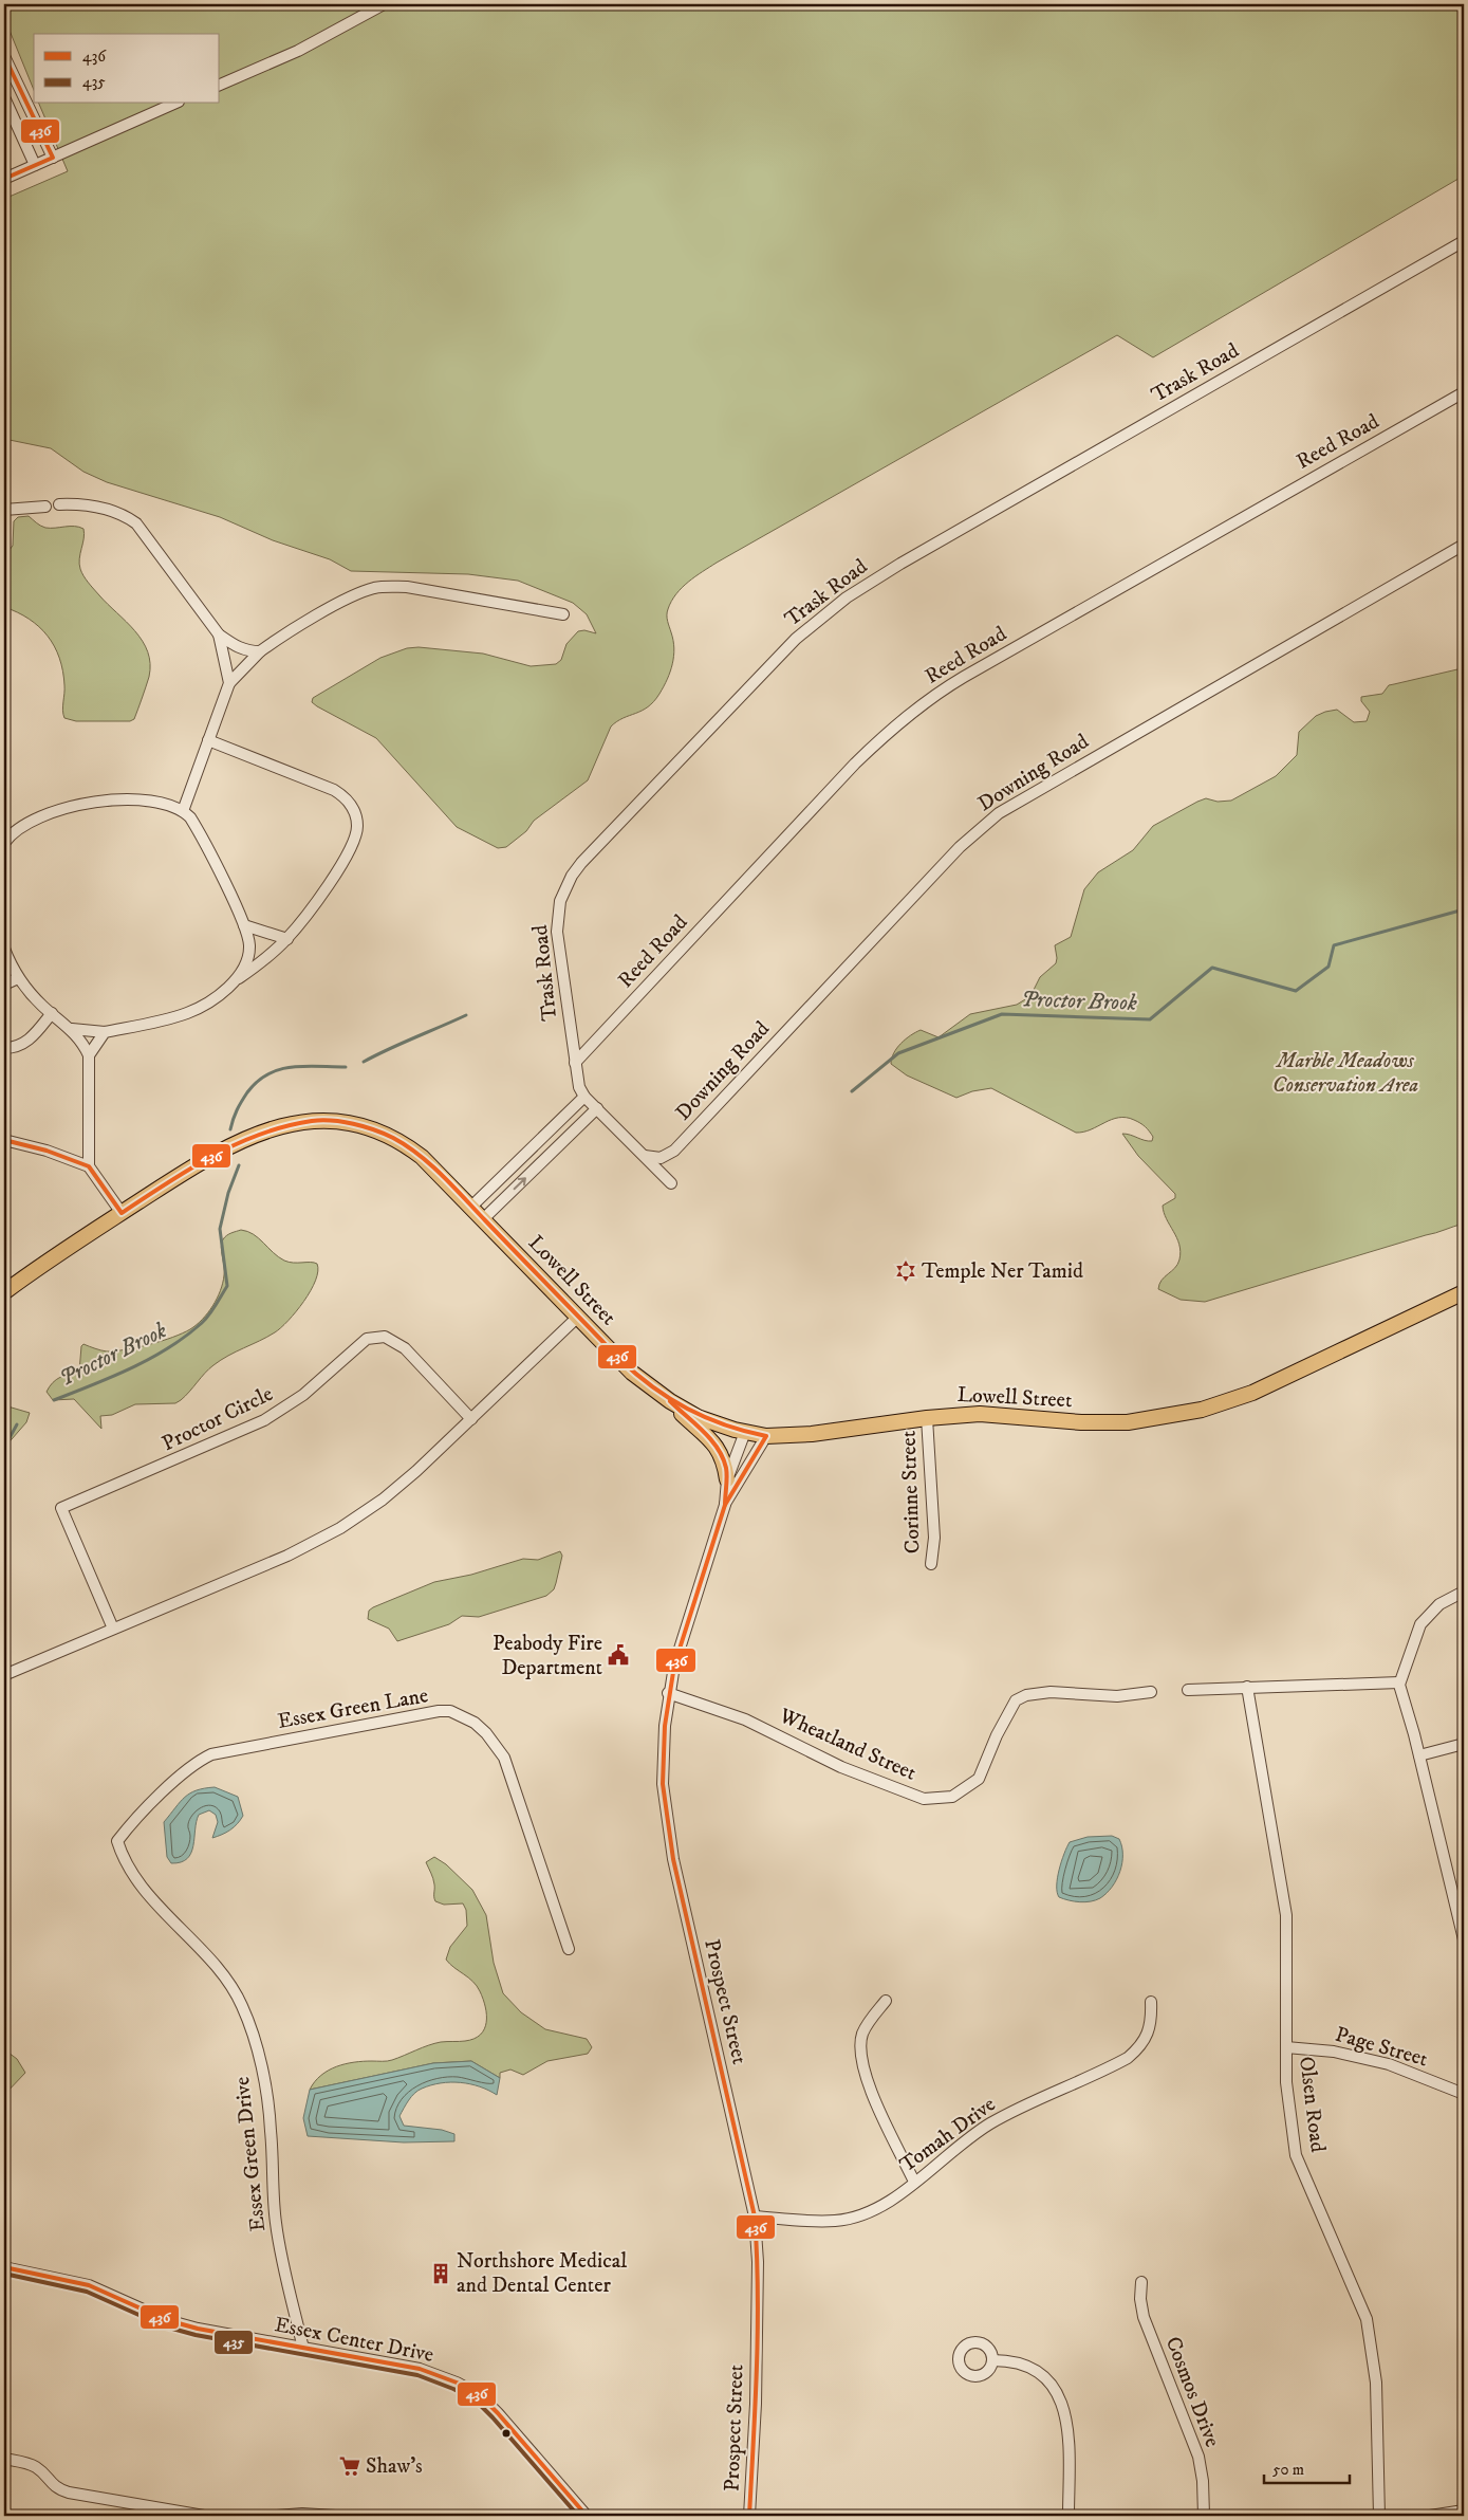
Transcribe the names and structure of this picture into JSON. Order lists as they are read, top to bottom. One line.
{"streets":{"main road":["Lowell Street"],"street":["Trask Road","Reed Road","Downing Road","Proctor Circle","Corinne Street","Essex Green Lane","Wheatland Street","Prospect Street","Page Street","Olsen Road","Tomah Drive","Essex Green Drive","Essex Center Drive","Cosmos Drive"]},"crossings":[["Trask Road","Reed Road"],["Trask Road","Downing Road"],["Lowell Street","Corinne Street"],["Lowell Street","Prospect Street"],["Essex Green Lane","Essex Green Drive"],["Wheatland Street","Prospect Street"],["Prospect Street","Tomah Drive"],["Page Street","Olsen Road"],["Essex Green Drive","Essex Center Drive"]],"water":["Proctor Brook"],"parks":["Marble Meadows Conservation Area"],"places":{"synagogue":["Temple Ner Tamid"],"public building":["Peabody Fire Department"],"building":["Northshore Medical and Dental Center"],"supermarket":["Shaw's"]},"lines":["transit line 436","transit line 435"],"legend":["436","435"],"scale_bar":"50 m"}
